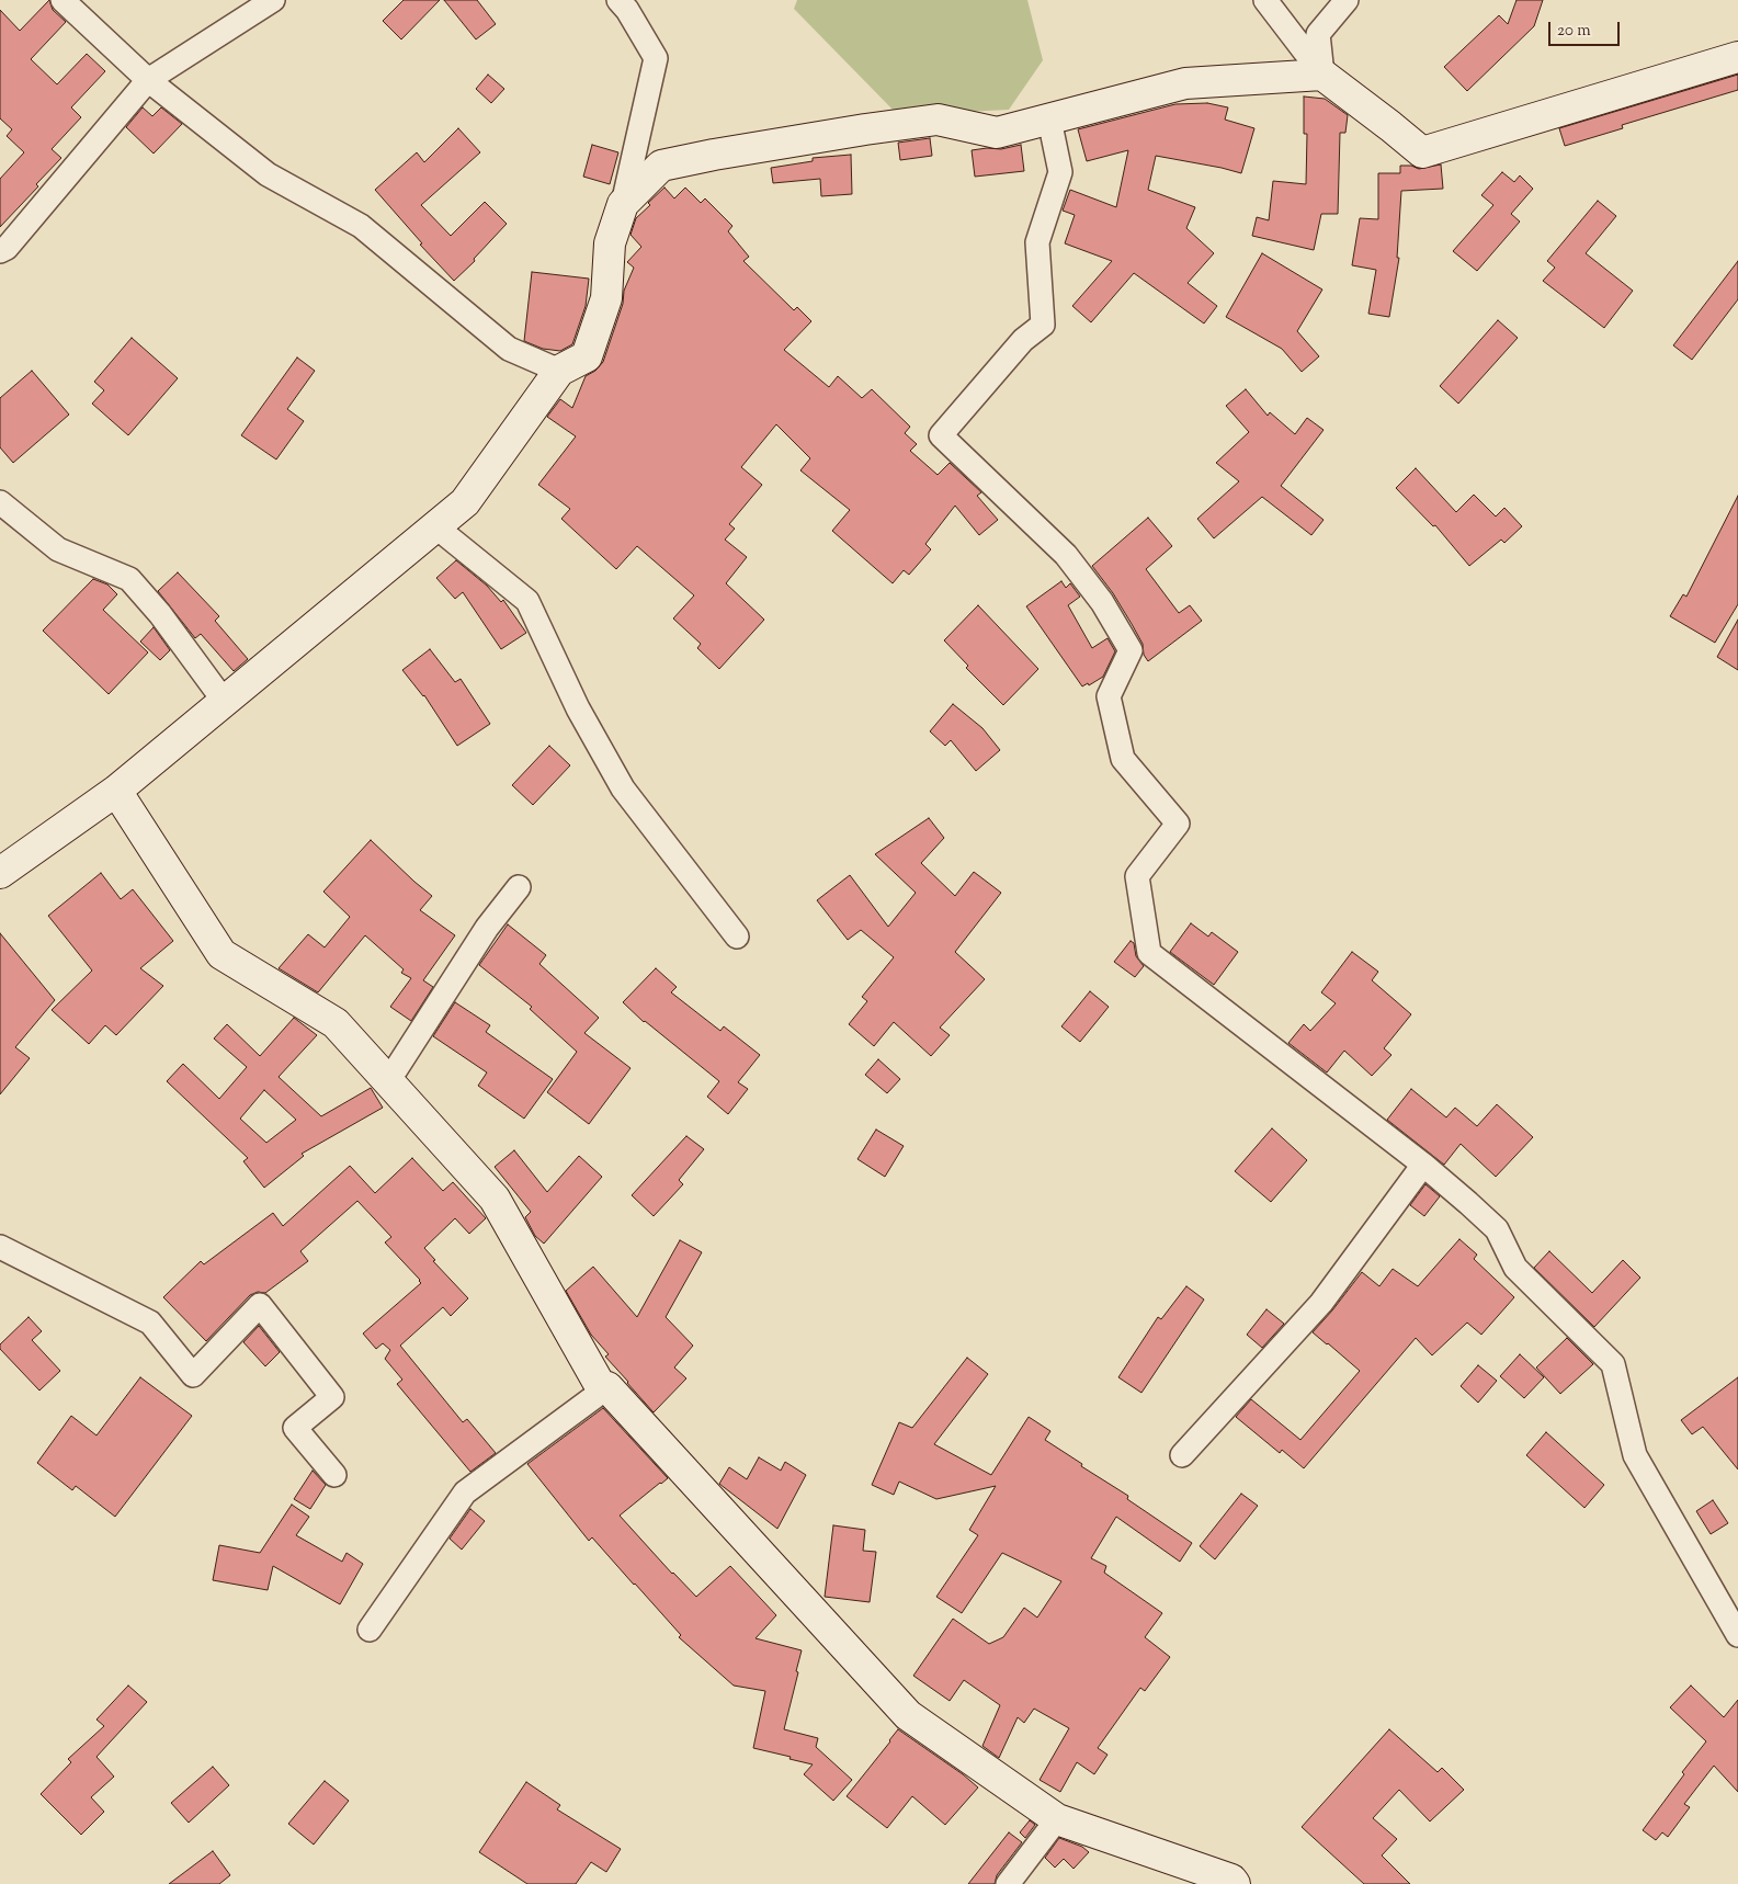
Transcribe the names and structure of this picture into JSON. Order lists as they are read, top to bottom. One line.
{"scale_bar":"20 m"}
